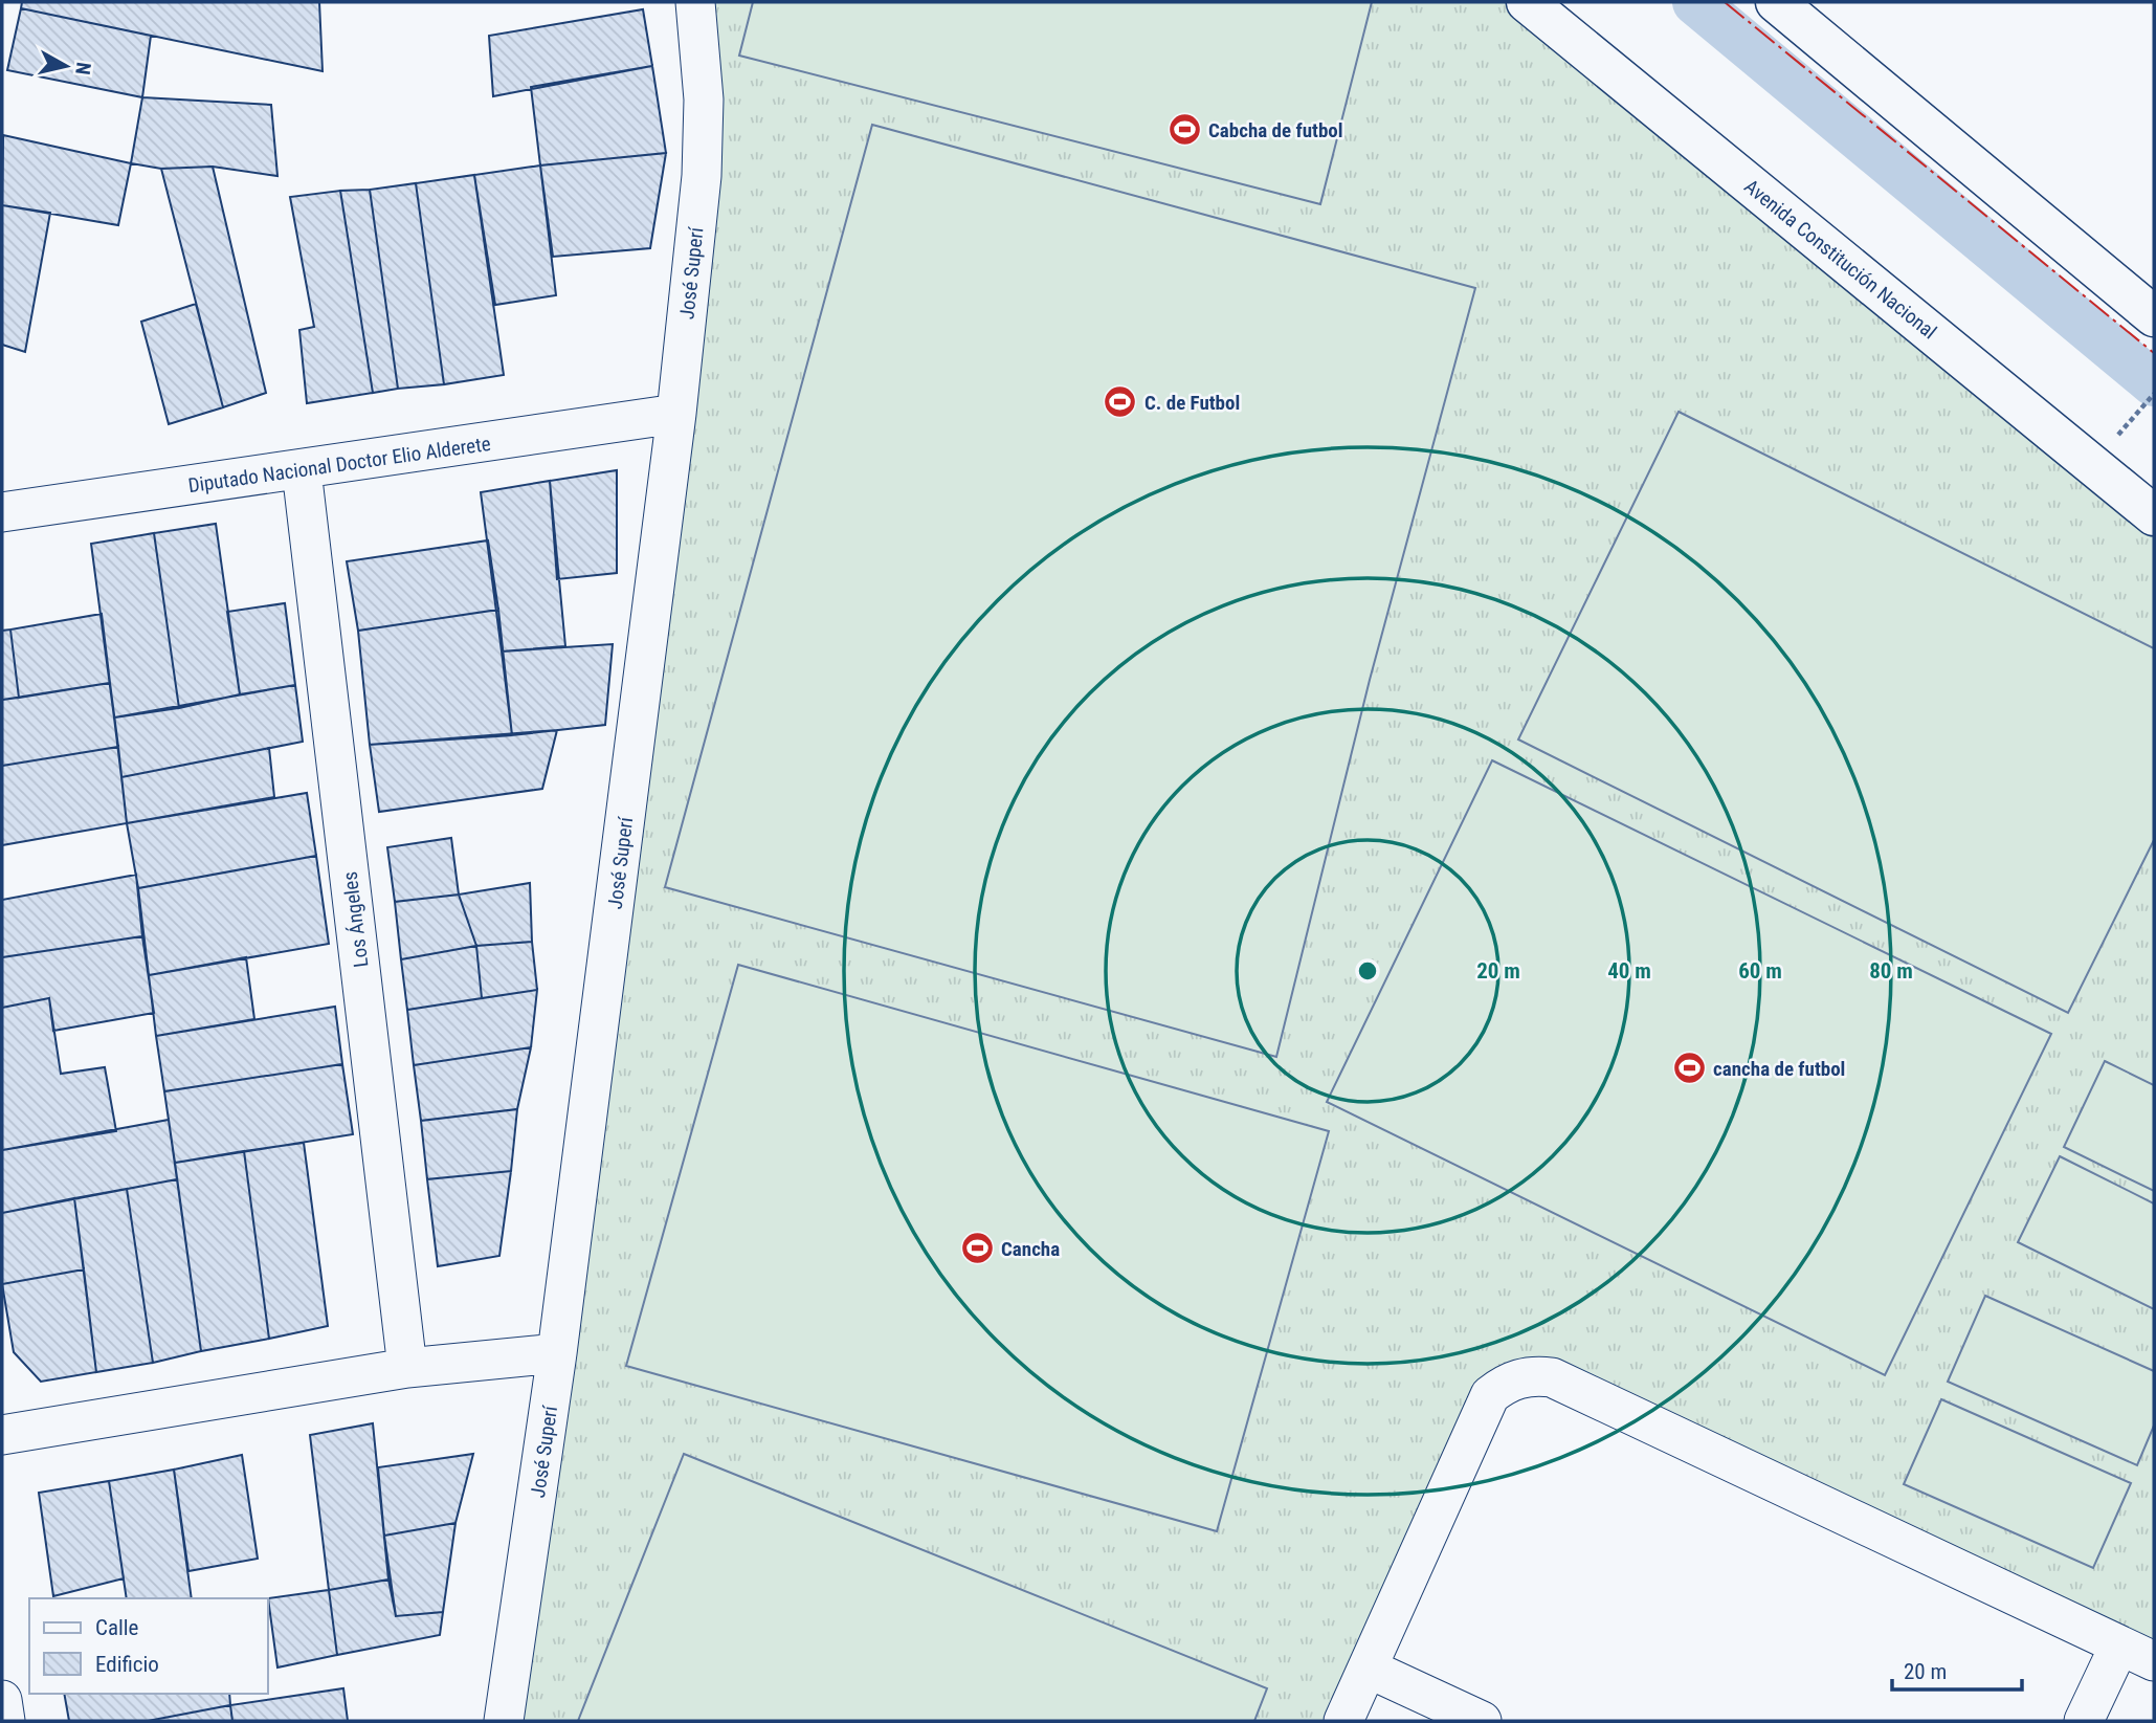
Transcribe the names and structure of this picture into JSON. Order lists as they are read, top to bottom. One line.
{"streets":{"main road":["Avenida Constitución Nacional"],"street":["José Superí","Diputado Nacional Doctor Elio Alderete","Los Ángeles"]},"crossings":[["José Superí","Diputado Nacional Doctor Elio Alderete"],["Diputado Nacional Doctor Elio Alderete","Los Ángeles"]],"places":{"sports":["Cabcha de futbol","C. de Futbol","cancha de futbol","Cancha"]},"legend":["Calle","Edificio"],"scale_bar":"20 m","north":"right","rings":["20 m","40 m","60 m","80 m"]}
